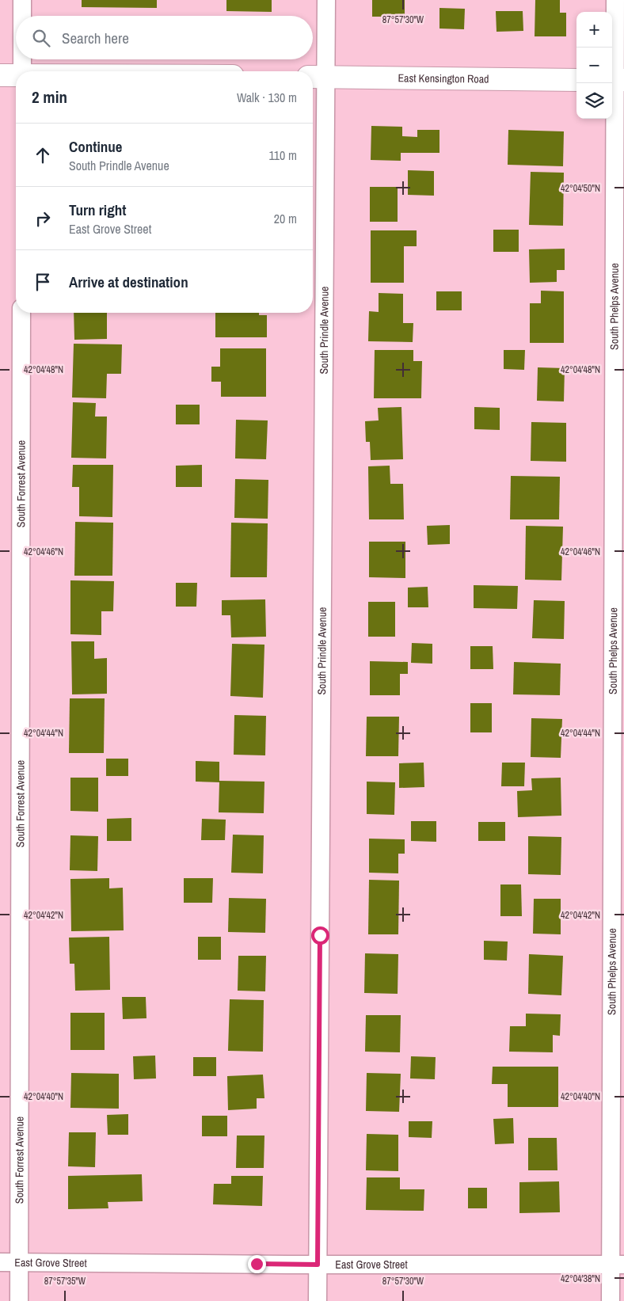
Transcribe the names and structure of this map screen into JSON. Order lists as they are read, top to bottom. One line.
{"streets":{"main road":["East Kensington Road"],"street":["South Phelps Avenue","South Prindle Avenue","South Forrest Avenue","East Grove Street"]},"crossings":[["East Kensington Road","South Prindle Avenue"],["South Phelps Avenue","East Grove Street"],["South Prindle Avenue","East Grove Street"],["South Forrest Avenue","East Grove Street"]],"page":{"map_buttons":["+","−"],"search":"Search here","heading":["2 min","Walk · 130 m"],"list":[["Continue","South Prindle Avenue","110 m"],["Turn right","East Grove Street","20 m"],"Arrive at destination"]},"coordinates":["87°57'30\"W","42°04'50\"N","42°04'48\"N","42°04'46\"N","42°04'44\"N","42°04'42\"N","42°04'40\"N","42°04'38\"N","87°57'35\"W"]}
